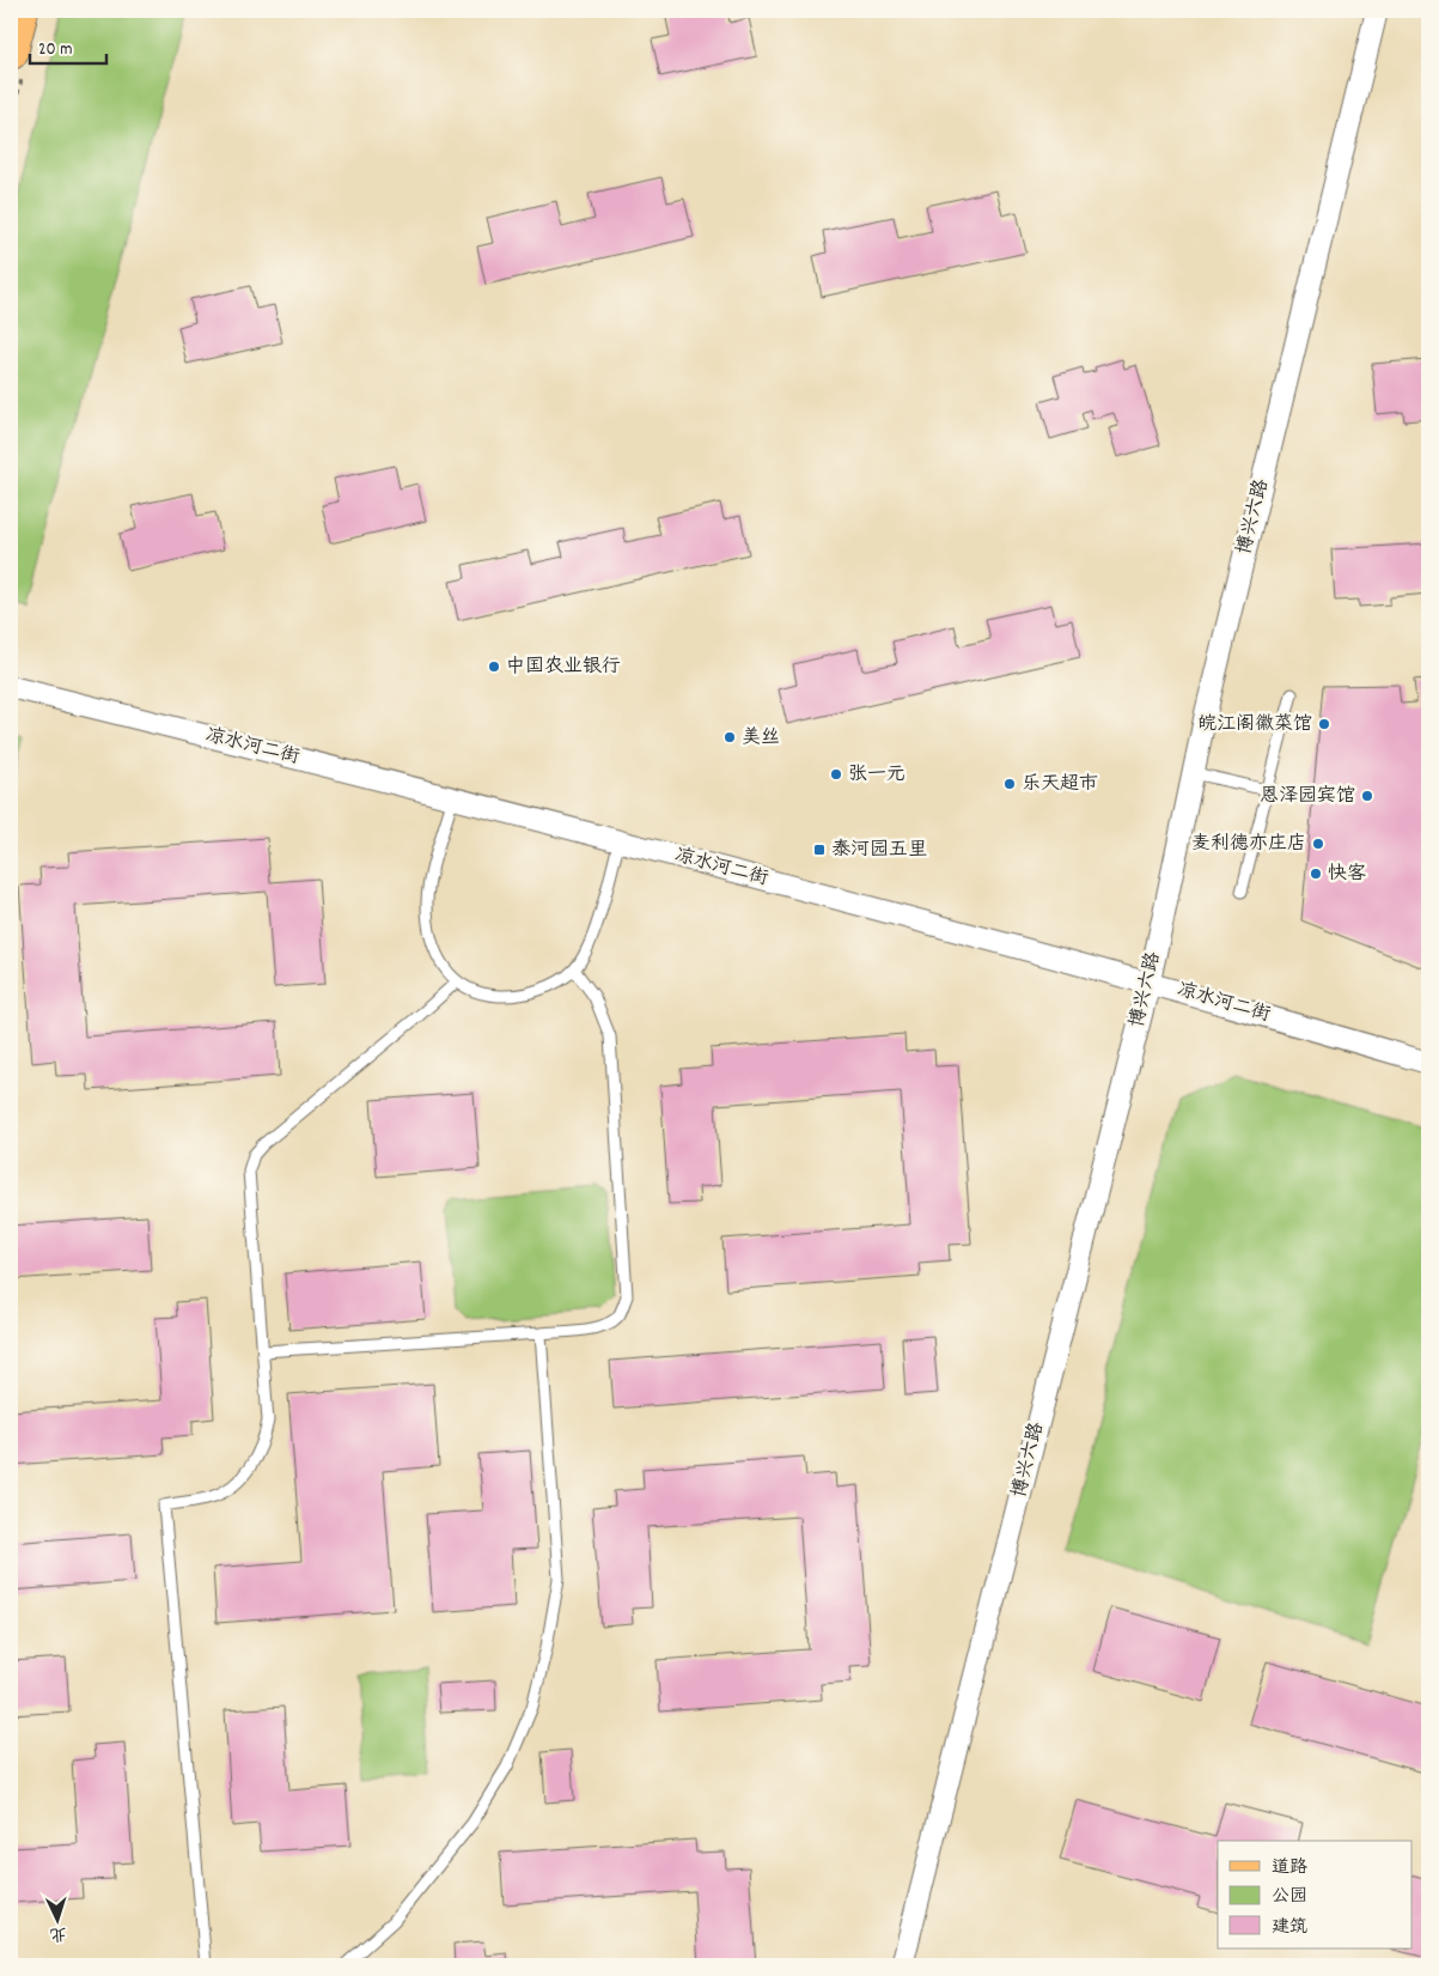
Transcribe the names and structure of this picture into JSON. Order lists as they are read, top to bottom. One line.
{"streets":{"street":["博兴六路","凉水河二街"]},"crossings":[["博兴六路","凉水河二街"]],"places":{"other":["中国农业银行","皖江阁徽菜馆","美丝","张一元","乐天超市","恩泽园宾馆","麦利德亦庄店","快客"],"transit":["泰河园五里"]},"legend":["道路","公园","建筑"],"scale_bar":"20 m","north":"bottom"}
